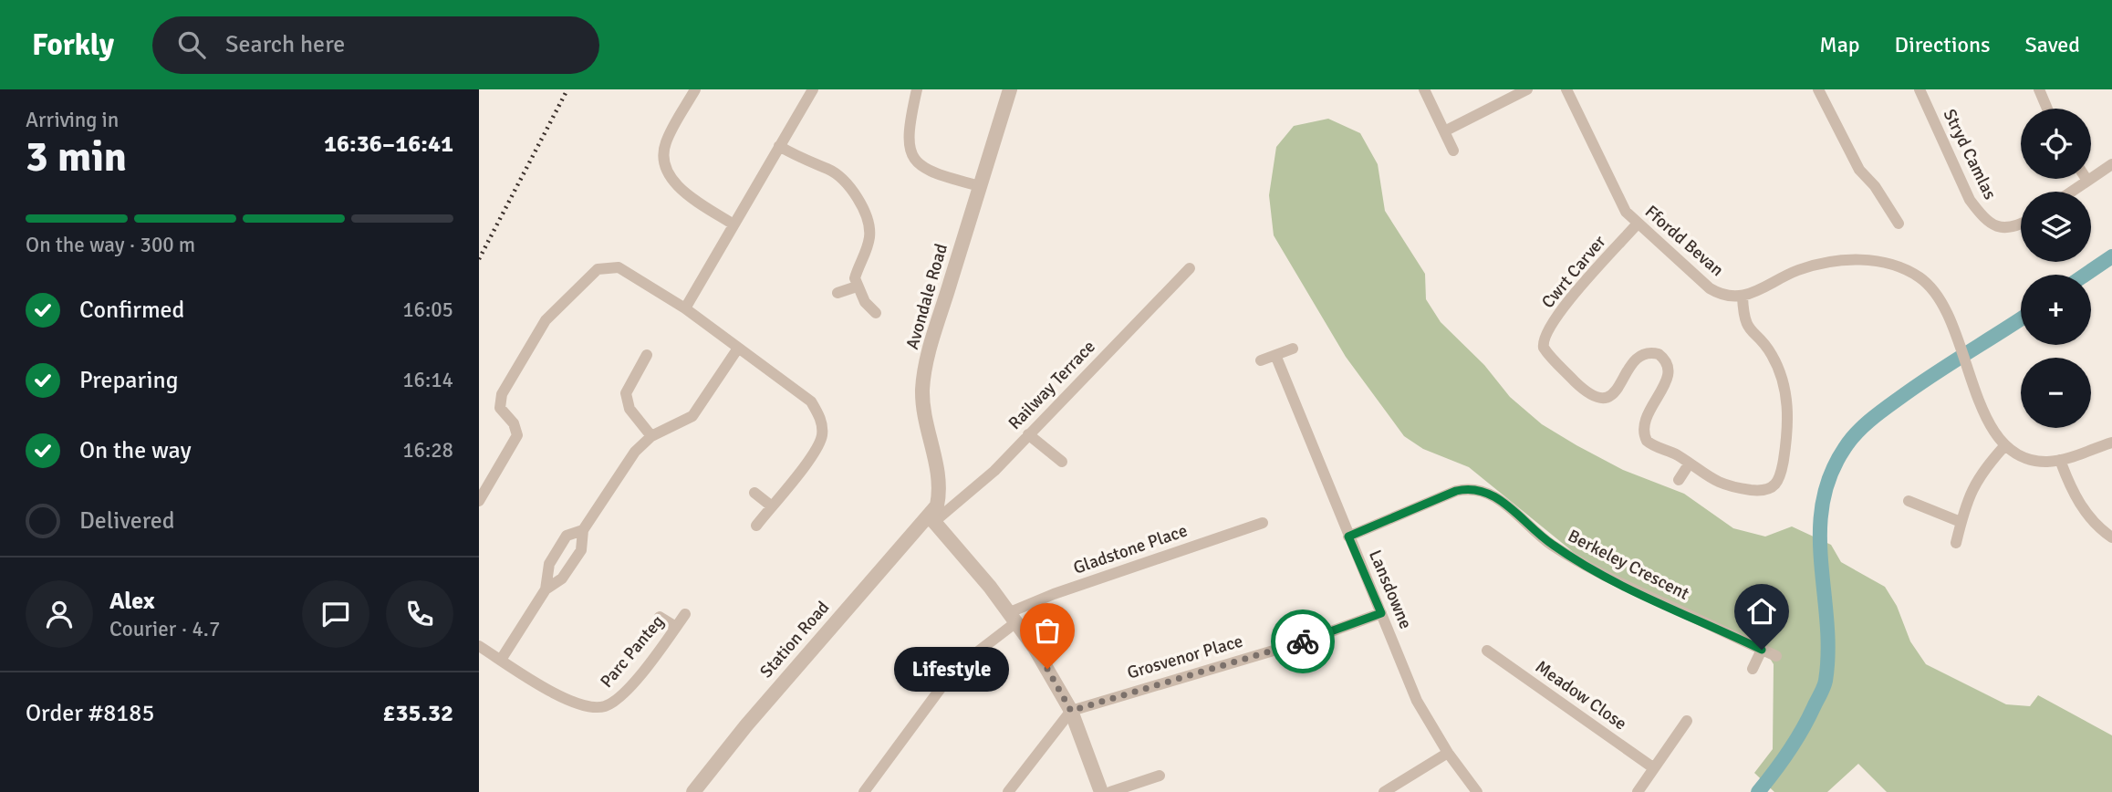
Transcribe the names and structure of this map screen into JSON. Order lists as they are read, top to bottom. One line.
{"streets":{"street":["Stryd Camlas","Ffordd Bevan","Cwrt Carver","Avondale Road","Railway Terrace","Gladstone Place","Berkeley Crescent","Lansdowne","Station Road","Parc Panteg","Grosvenor Place","Meadow Close"]},"crossings":[["Ffordd Bevan","Cwrt Carver"],["Avondale Road","Railway Terrace"],["Avondale Road","Station Road"],["Railway Terrace","Station Road"],["Berkeley Crescent","Lansdowne"],["Lansdowne","Grosvenor Place"]],"places":["Lifestyle"],"page":{"header":"Forkly","search":"Search here","nav":["Map","Directions","Saved"],"heading":["3 min","Arriving in","16:36–16:41"],"panel":["Alex","Courier · 4.7","Order #8185","£35.32"],"map_buttons":["+","−"],"bar":"On the way · 300 m","list":[["Confirmed","16:05"],["Preparing","16:14"],["On the way","16:28"],"Delivered"],"bubble":"Lifestyle"}}
